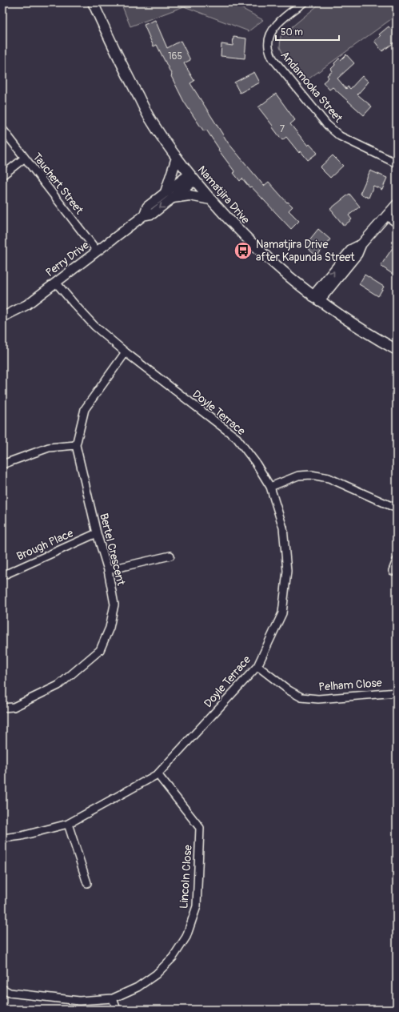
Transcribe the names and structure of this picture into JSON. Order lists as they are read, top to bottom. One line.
{"streets":{"main road":["Namatjira Drive"],"street":["Andamooka Street","Tauchert Street","Perry Drive","Doyle Terrace","Brough Place","Bertel Crescent","Pelham Close","Lincoln Close"]},"crossings":[["Tauchert Street","Perry Drive"],["Namatjira Drive","Perry Drive"],["Perry Drive","Doyle Terrace"],["Doyle Terrace","Bertel Crescent"],["Doyle Terrace","Pelham Close"],["Doyle Terrace","Lincoln Close"],["Brough Place","Bertel Crescent"]],"places":{"bus stop":["Namatjira Drive after Kapunda Street"]},"house_numbers":["165","7"],"scale_bar":"50 m"}
